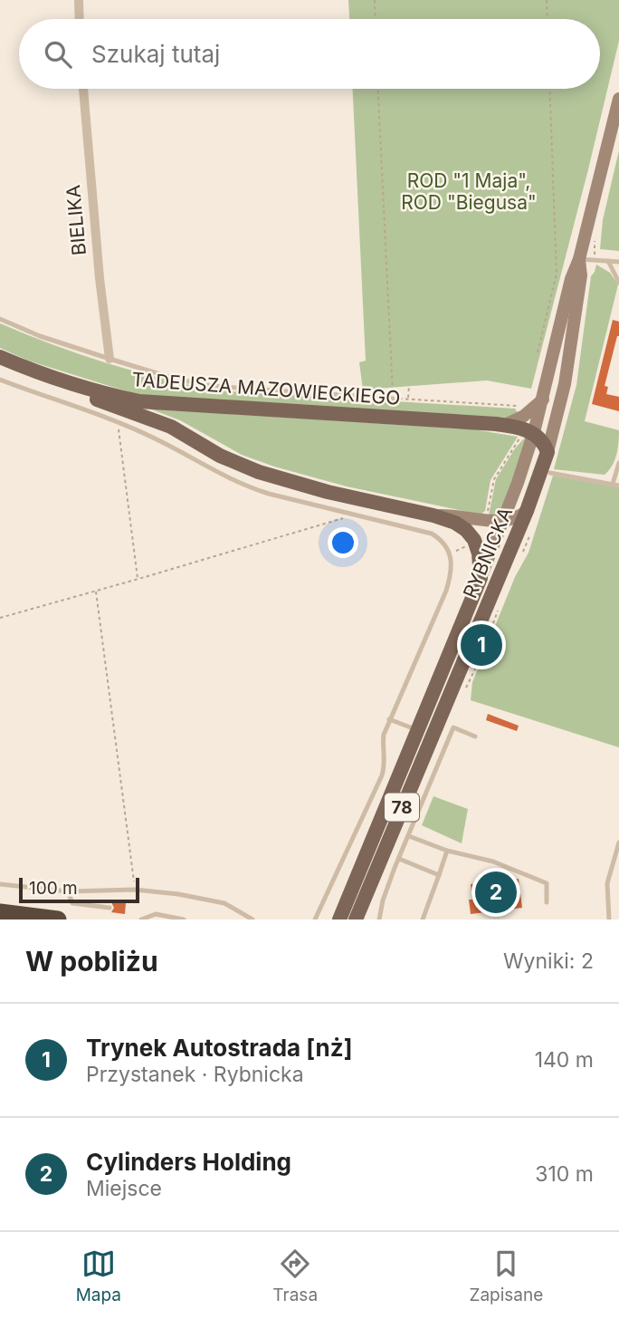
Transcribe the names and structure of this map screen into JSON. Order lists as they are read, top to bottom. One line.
{"streets":{"main road":["TADEUSZA MAZOWIECKIEGO","RYBNICKA","78"],"street":["BIELIKA"]},"crossings":[["TADEUSZA MAZOWIECKIEGO","RYBNICKA"],["RYBNICKA","78"]],"parks":["ROD \"1 Maja\", ROD \"Biegusa\""],"scale_bar":"100 m","page":{"search":"Szukaj tutaj","pins":["1","2"],"scale":"100 m","heading":["W pobliżu","Wyniki: 2"],"list":[{"mark":"1","name":"Trynek Autostrada [nż]","note":"Przystanek · Rybnicka","value":"140 m"},{"mark":"2","name":"Cylinders Holding","note":"Miejsce","value":"310 m"}],"nav":["Mapa","Trasa","Zapisane"]}}
